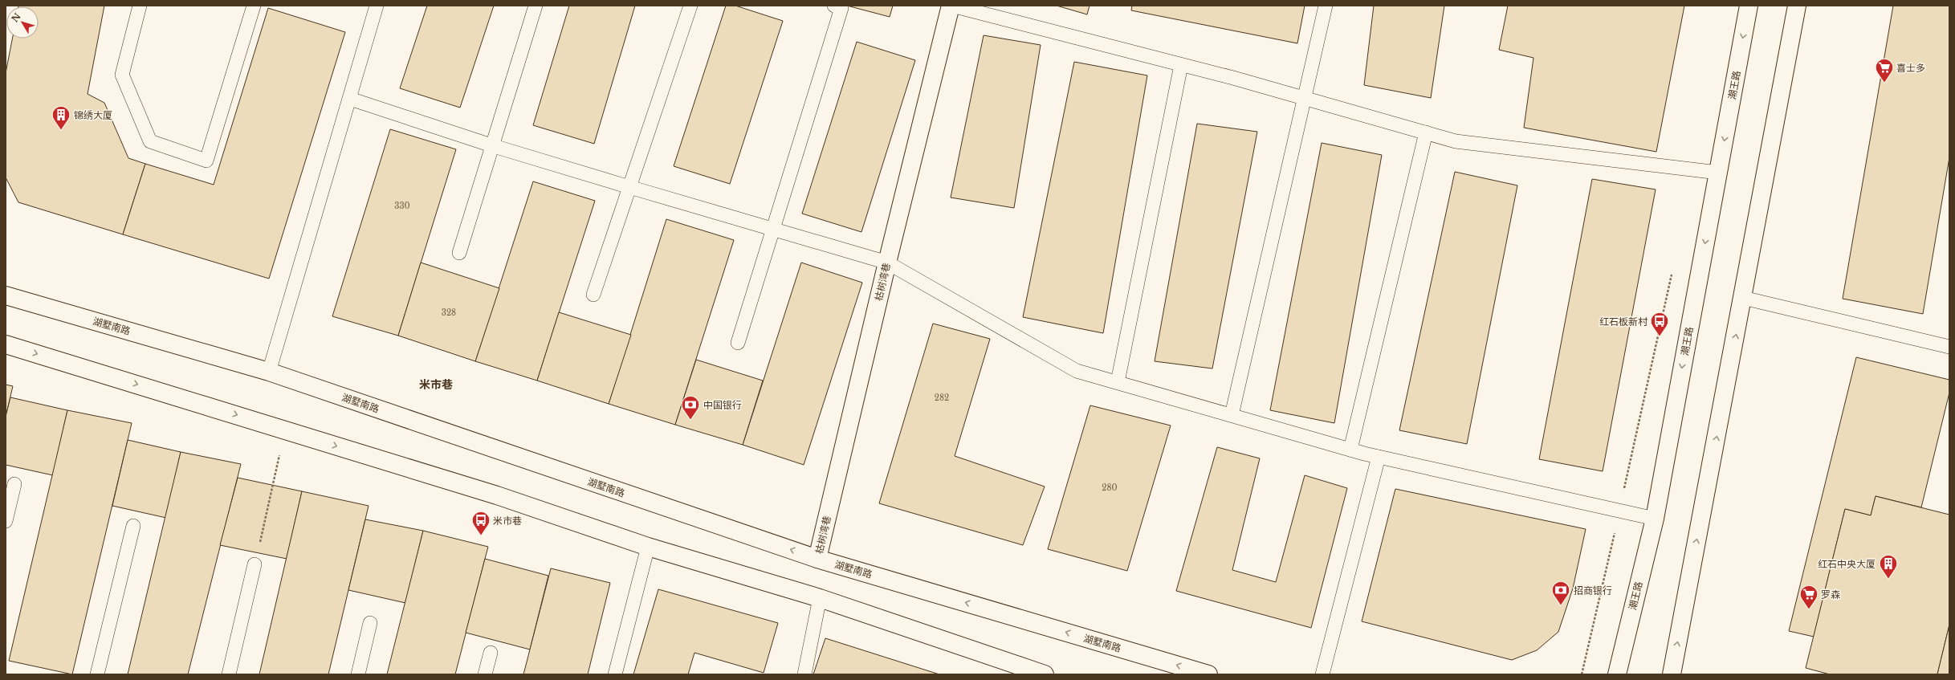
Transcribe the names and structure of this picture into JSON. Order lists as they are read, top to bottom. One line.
{"streets":{"main road":["潮王路","枯树湾巷","湖墅南路"]},"crossings":[["枯树湾巷","湖墅南路"]],"districts":["米市巷"],"places":{"supermarket":["喜士多","罗森"],"building":["锦绣大厦","红石中央大厦"],"bus stop":["红石板新村","米市巷"],"bank":["中国银行","招商银行"]},"house_numbers":["330","328","282","280"],"north":"top left"}
